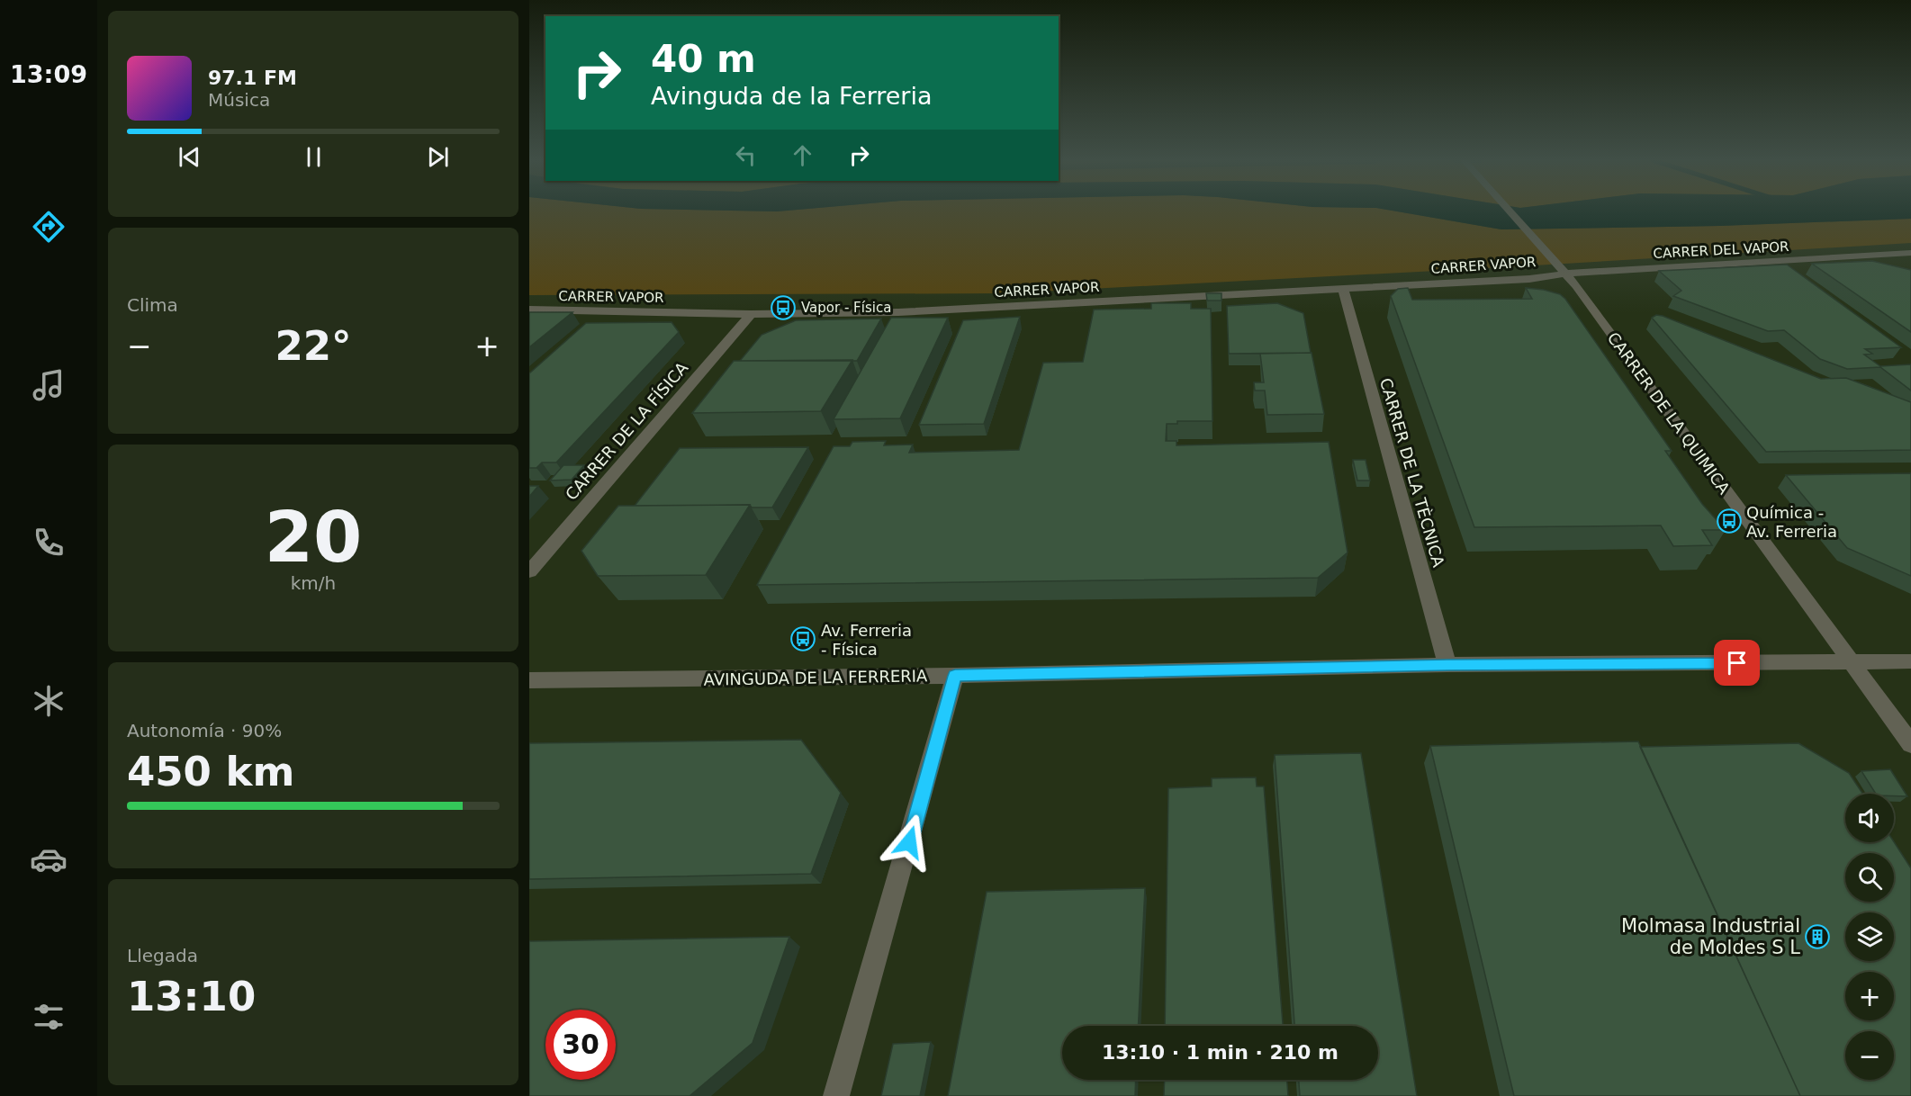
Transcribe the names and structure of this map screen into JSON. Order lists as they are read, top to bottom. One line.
{"streets":{"street":["CARRER DEL VAPOR","CARRER VAPOR","CARRER DE LA QUIMICA","CARRER DE LA FÍSICA","CARRER DE LA TÈCNICA","AVINGUDA DE LA FERRERIA"]},"crossings":[["CARRER DEL VAPOR","CARRER VAPOR"],["CARRER DEL VAPOR","CARRER DE LA QUIMICA"],["CARRER VAPOR","CARRER DE LA QUIMICA"],["CARRER VAPOR","CARRER DE LA FÍSICA"],["CARRER VAPOR","CARRER DE LA TÈCNICA"],["CARRER DE LA QUIMICA","AVINGUDA DE LA FERRERIA"],["CARRER DE LA TÈCNICA","AVINGUDA DE LA FERRERIA"]],"places":{"bus stop":["Vapor - Física","Química - Av. Ferreria","Av. Ferreria - Física"],"building":["Molmasa Industrial de Moldes S L"]},"page":{"tabs":"13:09","turn":["40 m","Avinguda de la Ferreria"],"song":["97.1 FM","Música"],"tile":["Clima",["20","km/h"],["Autonomía · 90%","450 km"],["Llegada","13:10"]],"heat":["−","22°","+"],"map_buttons":["+","−"],"limit":"30","trip":"13:10 · 1 min · 210 m"}}
